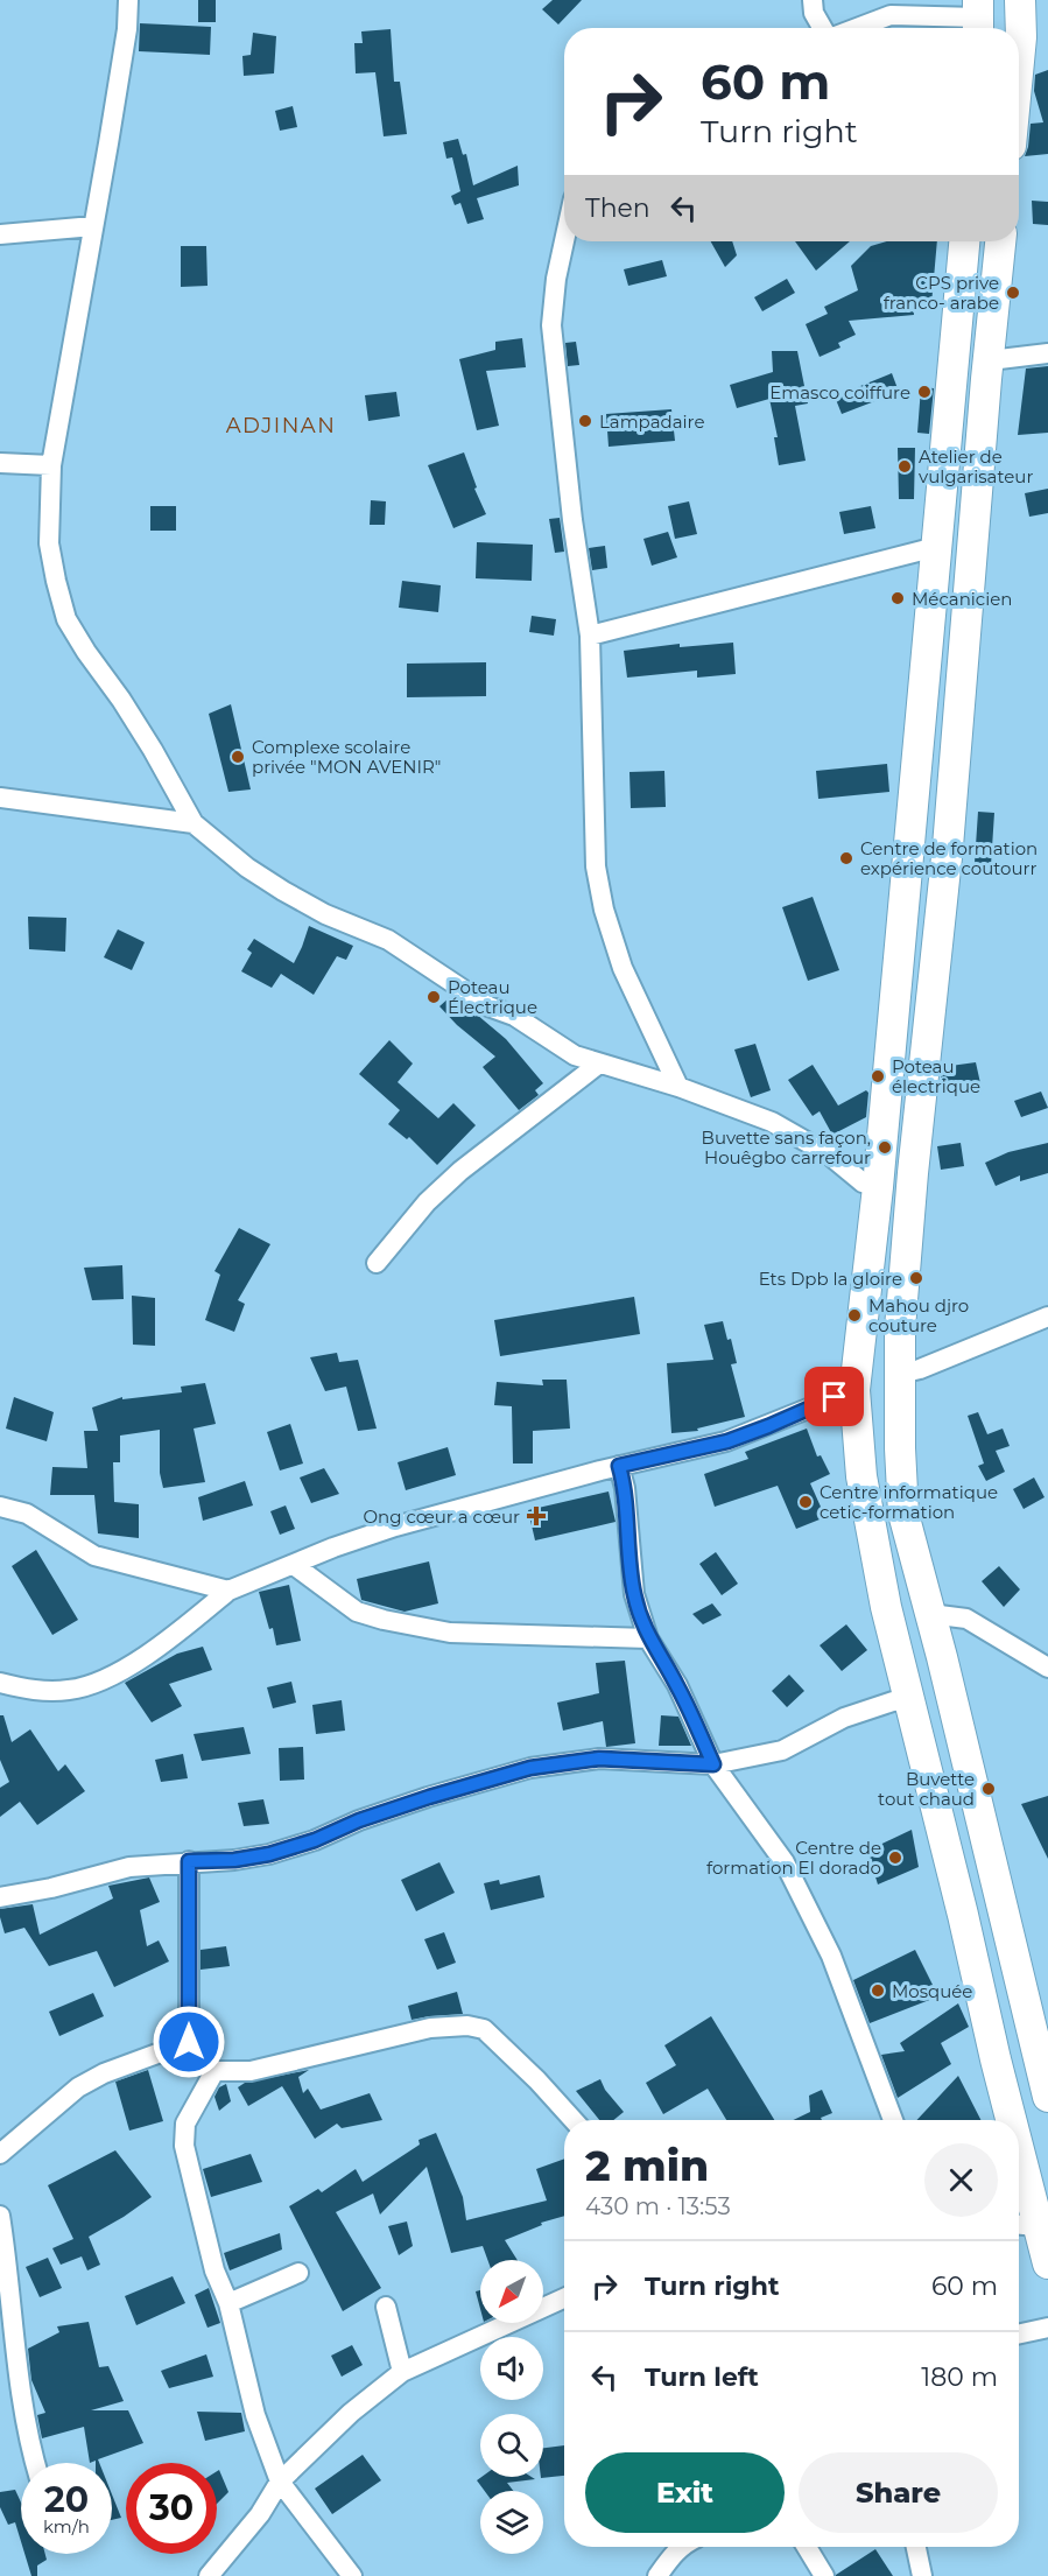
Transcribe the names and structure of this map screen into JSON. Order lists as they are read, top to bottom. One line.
{"districts":["ADJINAN"],"places":{"other":["CPS prive franco- arabe","Emasco coiffure","Lampadaire","Atelier de vulgarisateur","Mécanicien","Complexe scolaire privée \"MON AVENIR\"","Centre de formation expérience coutourr","Poteau Électrique","Poteau électrique","Buvette sans façon, Houêgbo carrefour","Ets Dpb la gloire","Mahou djro couture","Centre informatique cetic-formation","Buvette tout chaud","Centre de formation El dorado","Mosquée"],"health":["Ong cœur a cœur"]},"north":"bottom left","page":{"turn":["60 m","Turn right"],"then":"Then","heading":["2 min","430 m · 13:53"],"list":[{"name":"Turn right","value":"60 m"},{"name":"Turn left","value":"180 m"}],"buttons":["Exit","Share"],"speed":"20 km/h","limit":"30"}}
